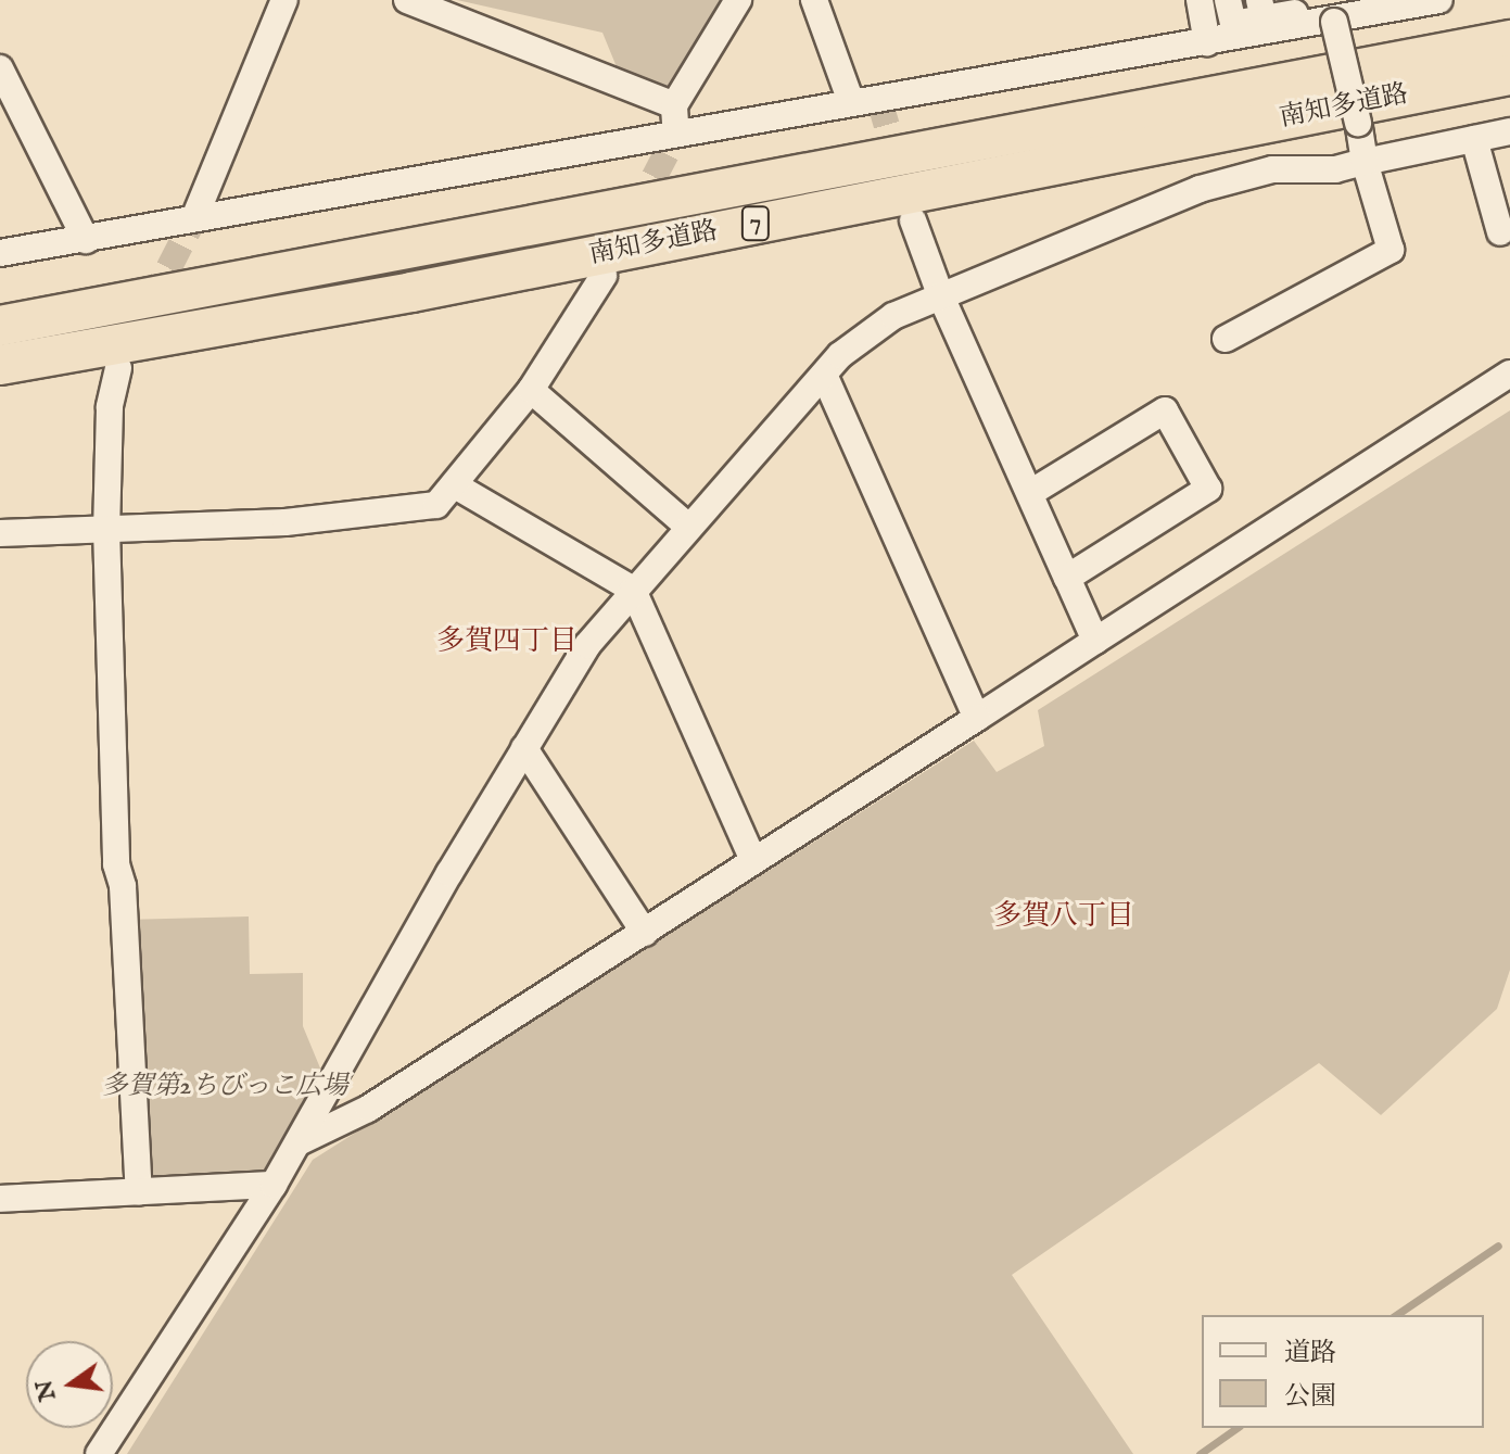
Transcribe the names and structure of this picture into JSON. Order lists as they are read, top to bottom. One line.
{"streets":{"highway":["南知多道路","7"]},"districts":["多賀四丁目","多賀八丁目"],"parks":["多賀第2ちびっこ広場"],"legend":["道路","公園"],"north":"left"}
